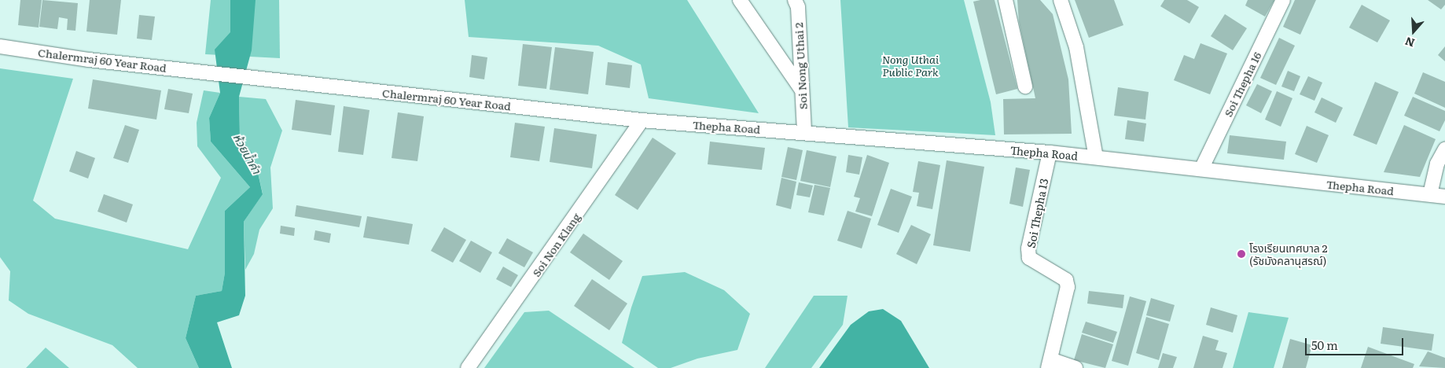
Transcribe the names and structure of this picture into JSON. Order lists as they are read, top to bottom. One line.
{"streets":{"street":["Chalermraj 60 Year Road","Soi Nong Uthai 2","Soi Thepha 16","Thepha Road","Soi Thepha 13","Soi Non Klang"]},"crossings":[["Chalermraj 60 Year Road","Thepha Road"],["Chalermraj 60 Year Road","Soi Non Klang"],["Soi Nong Uthai 2","Thepha Road"],["Soi Thepha 16","Thepha Road"],["Thepha Road","Soi Thepha 13"],["Thepha Road","Soi Non Klang"]],"water":["ห้วยน้ำคำ"],"parks":["Nong Uthai Public Park"],"places":["โรงเรียนเทศบาล 2 (รัชมังคลานุสรณ์)"],"scale_bar":"50 m","north":"bottom"}
